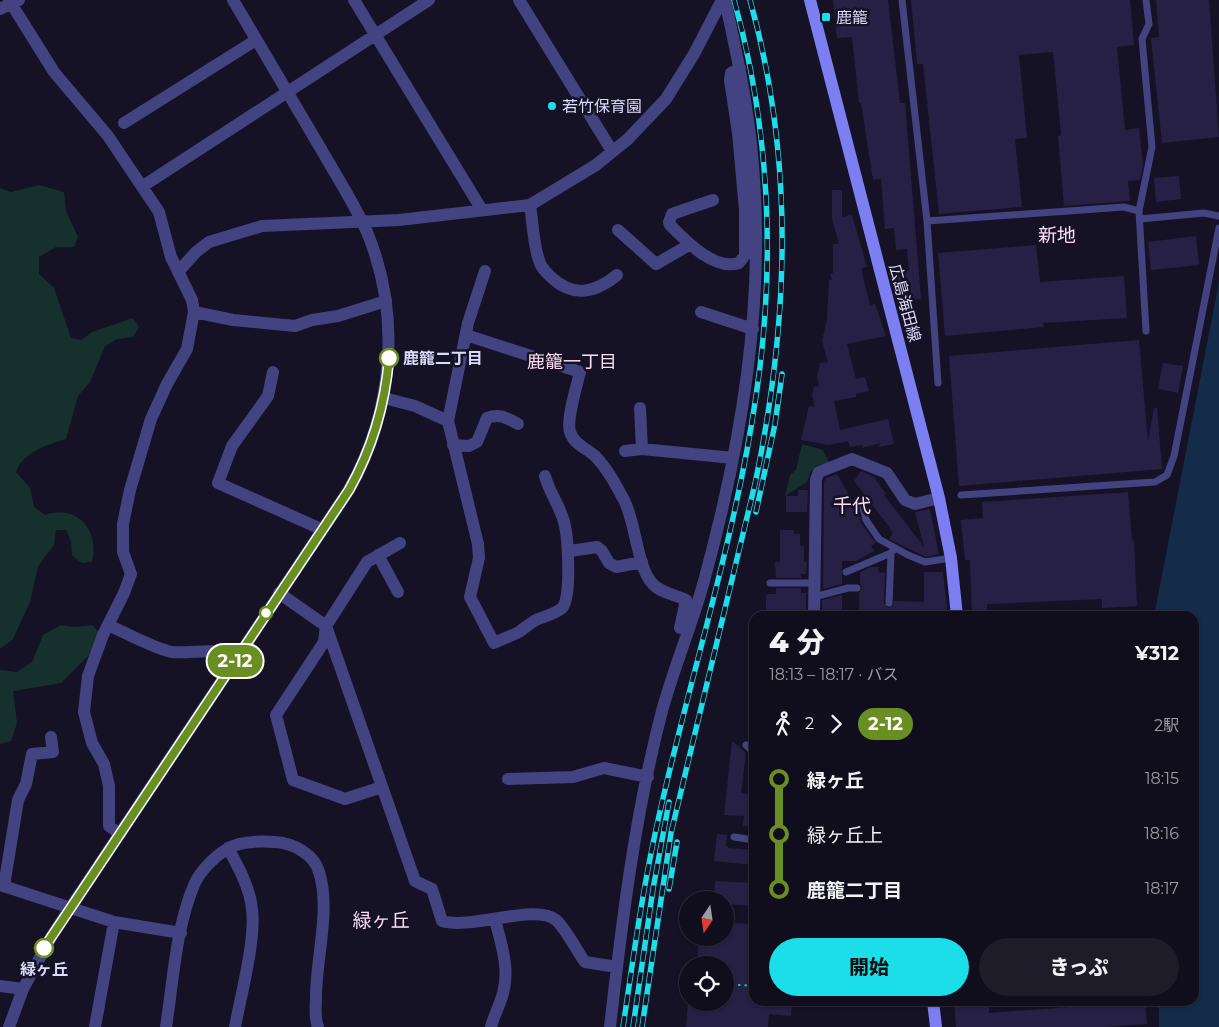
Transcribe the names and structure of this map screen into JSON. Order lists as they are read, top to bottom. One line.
{"streets":{"main road":["広島海田線"]},"districts":["新地","鹿籠一丁目","千代","緑ヶ丘"],"places":{"transit":["鹿籠"],"other":["若竹保育園","鹿籠二丁目","緑ヶ丘"]},"lines":["bus line 2-12"],"north":"bottom","page":{"on_map":"2-12","heading":["4 分","18:13 – 18:17 · バス","¥312"],"legs":["2","2-12","2駅"],"list":[{"name":"緑ヶ丘","value":"18:15"},{"name":"緑ヶ丘上","value":"18:16"},{"name":"鹿籠二丁目","value":"18:17"}],"buttons":["開始","きっぷ"]}}
